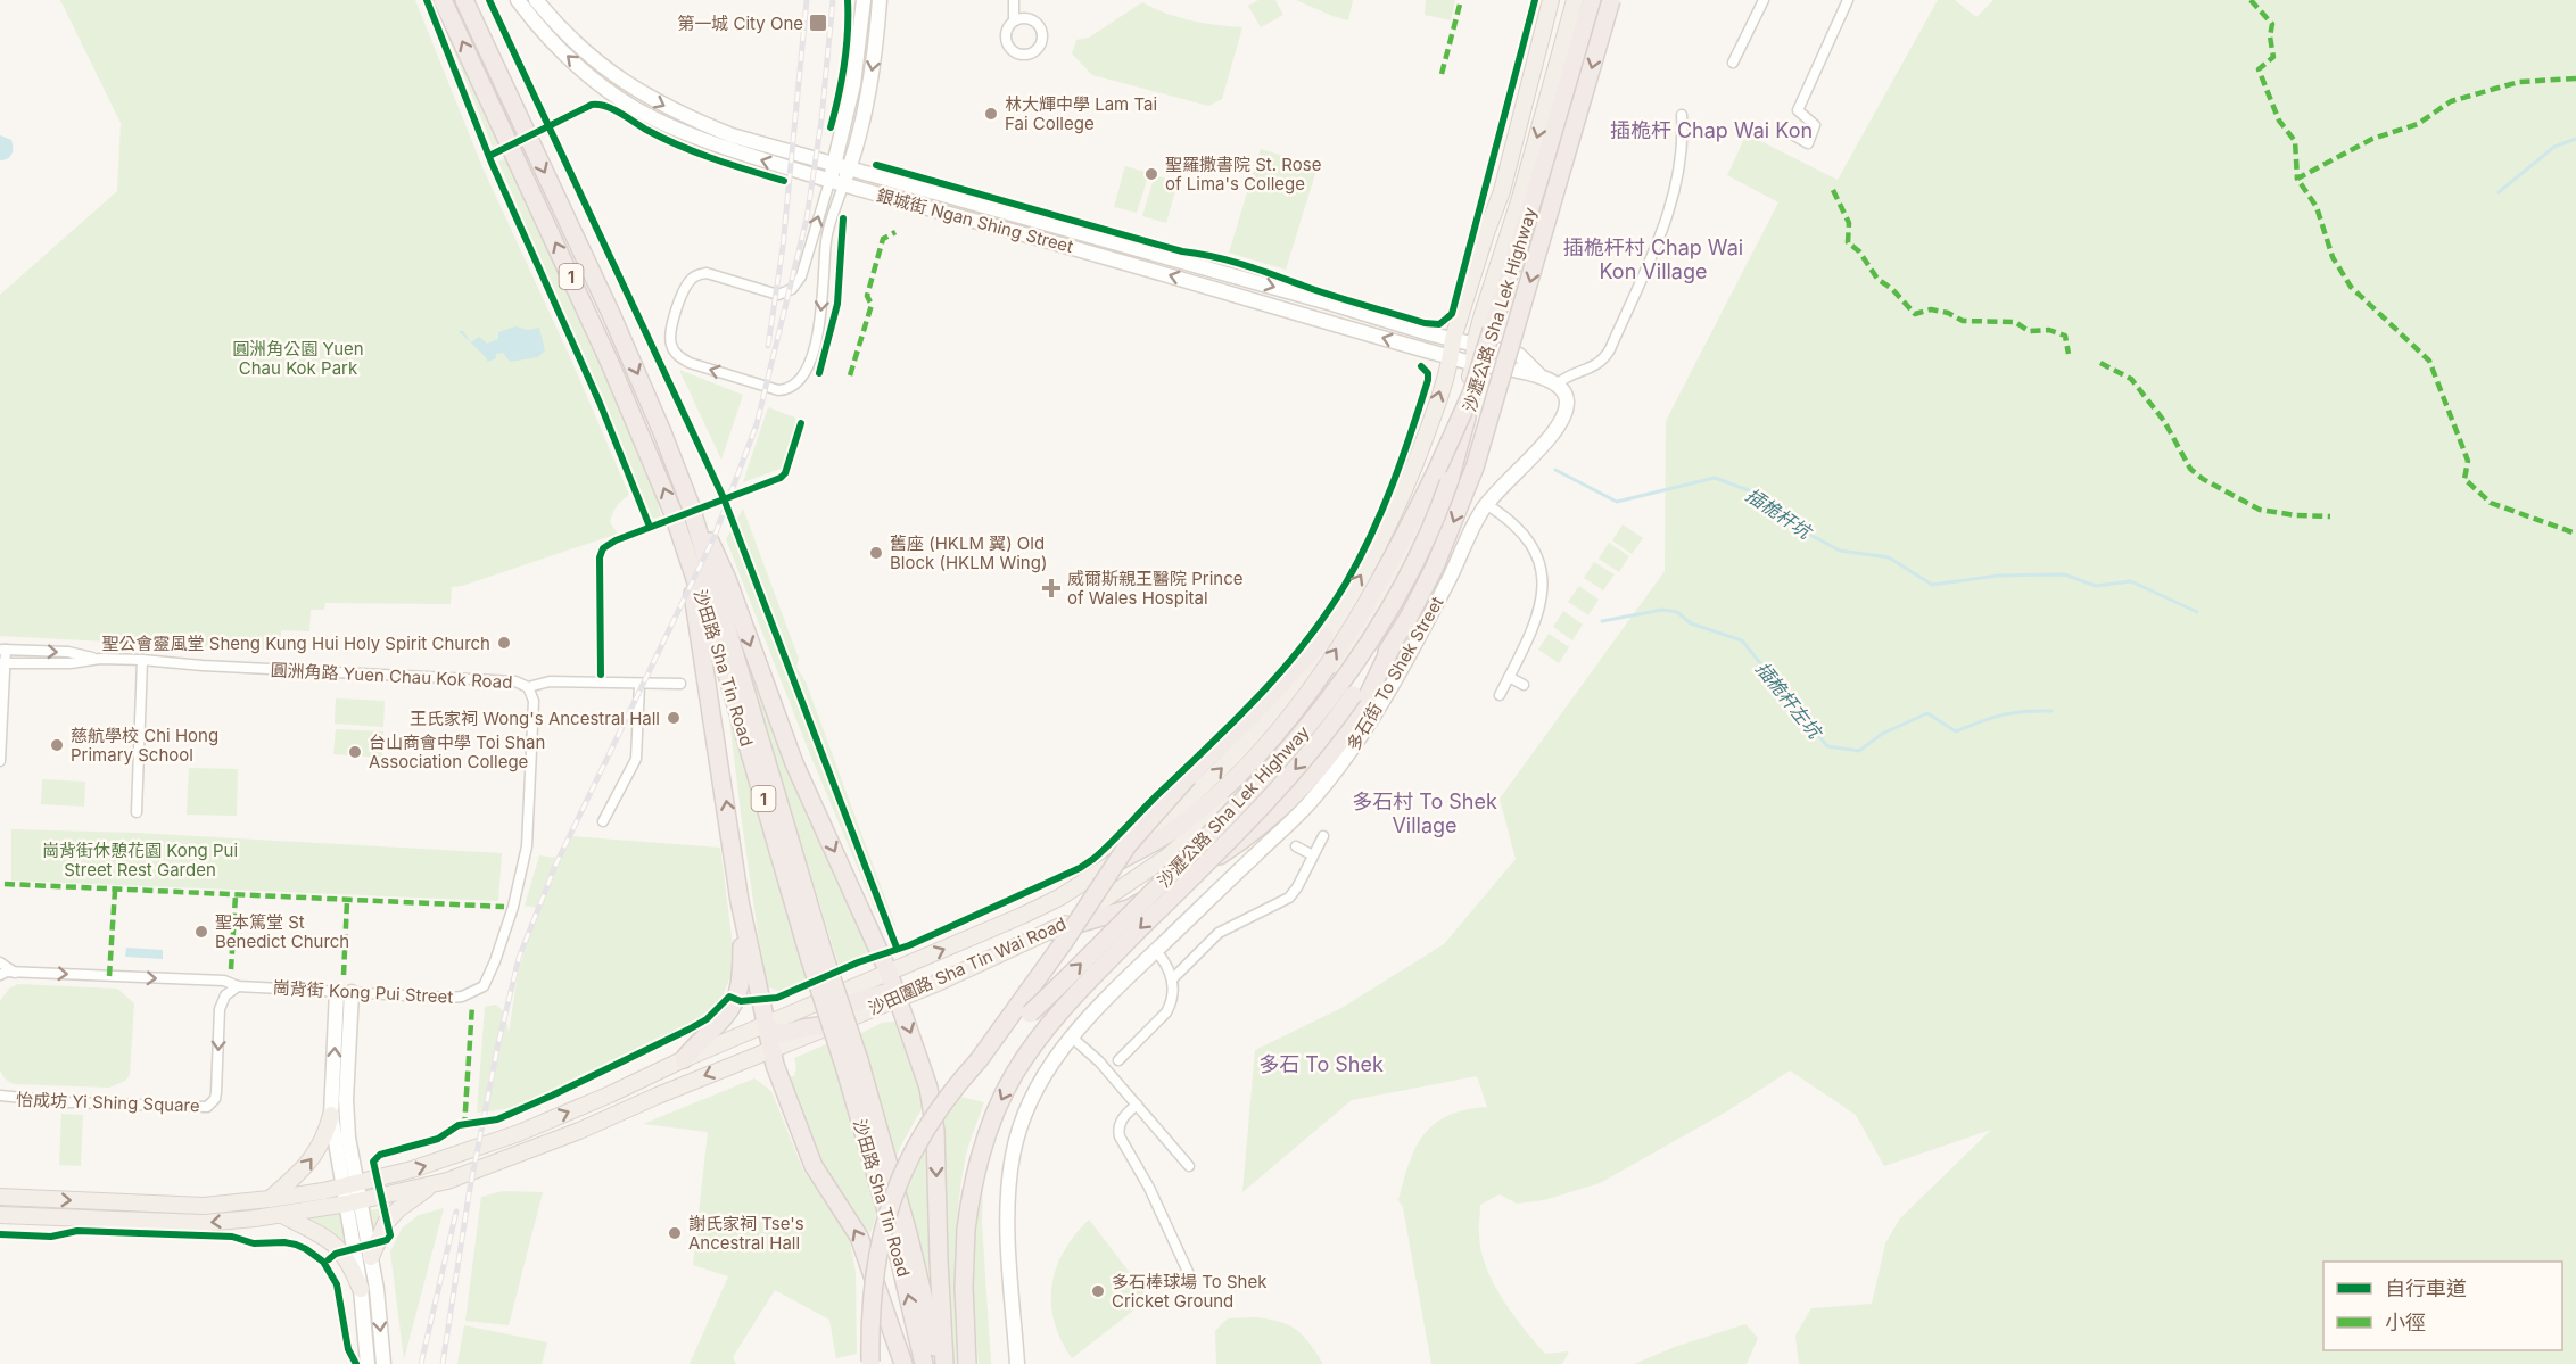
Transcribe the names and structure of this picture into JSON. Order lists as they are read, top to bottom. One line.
{"streets":{"highway":["1","沙瀝公路 Sha Lek Highway","沙田路 Sha Tin Road"],"main road":["沙田圍路 Sha Tin Wai Road"],"street":["銀城街 Ngan Shing Street","多石街 To Shek Street","圓洲角路 Yuen Chau Kok Road","崗背街 Kong Pui Street","怡成坊 Yi Shing Square"]},"crossings":[["銀城街 Ngan Shing Street","沙田圍路 Sha Tin Wai Road"],["圓洲角路 Yuen Chau Kok Road","崗背街 Kong Pui Street"],["崗背街 Kong Pui Street","怡成坊 Yi Shing Square"]],"districts":["插桅杆 Chap Wai Kon","插桅杆村 Chap Wai Kon Village","多石村 To Shek Village","多石 To Shek"],"water":["插桅杆坑","插桅杆左坑"],"parks":["圓洲角公園 Yuen Chau Kok Park","崗背街休憩花園 Kong Pui Street Rest Garden"],"places":{"transit":["第一城 City One"],"other":["林大輝中學 Lam Tai Fai College","聖羅撒書院 St. Rose of Lima's College","舊座 (HKLM 翼) Old Block (HKLM Wing)","聖公會靈風堂 Sheng Kung Hui Holy Spirit Church","王氏家祠 Wong's Ancestral Hall","慈航學校 Chi Hong Primary School","台山商會中學 Toi Shan Association College","聖本篤堂 St Benedict Church","謝氏家祠 Tse's Ancestral Hall","多石棒球場 To Shek Cricket Ground"],"health":["威爾斯親王醫院 Prince of Wales Hospital"]},"legend":["自行車道","小徑"]}
